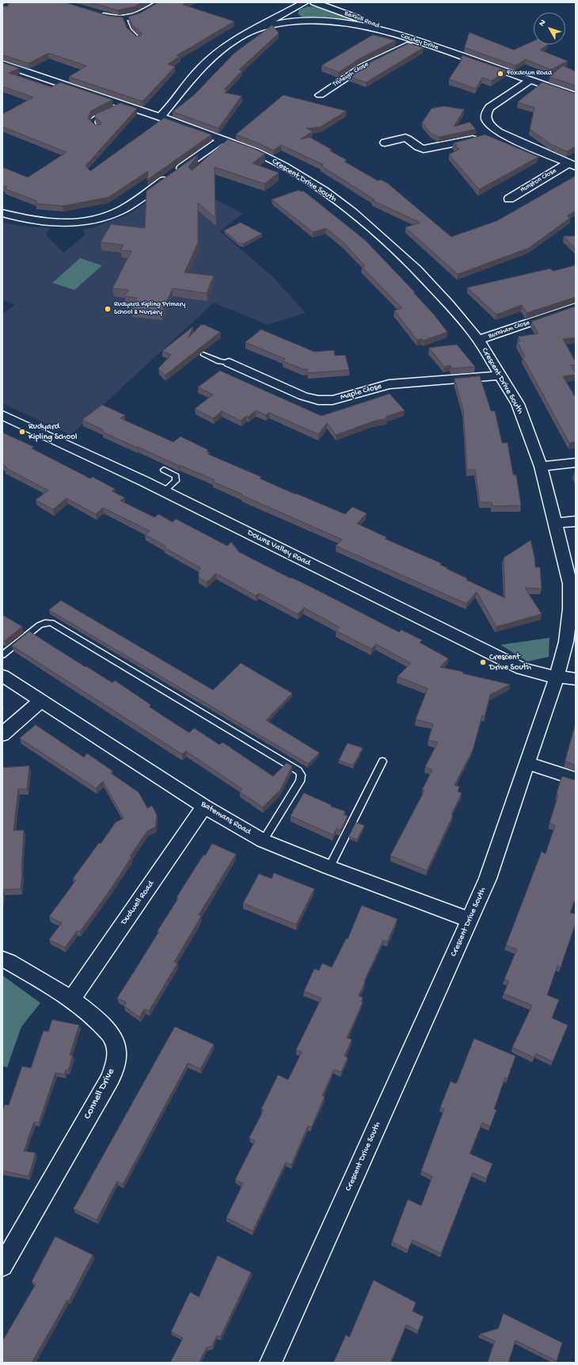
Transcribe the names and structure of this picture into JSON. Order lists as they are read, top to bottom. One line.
{"streets":{"street":["Bexhill Road","Cowley Drive","Truleigh Close","Crescent Drive South","Hunston Close","Burnham Close","Maple Close","Downs Valley Road","Batemans Road","Dudwell Road","Connell Drive"]},"crossings":[["Bexhill Road","Cowley Drive"],["Cowley Drive","Truleigh Close"],["Cowley Drive","Crescent Drive South"],["Crescent Drive South","Burnham Close"],["Crescent Drive South","Maple Close"],["Crescent Drive South","Downs Valley Road"],["Crescent Drive South","Batemans Road"],["Batemans Road","Dudwell Road"],["Dudwell Road","Connell Drive"]],"places":["Foxdown Road","Rudyard Kipling Primary School & Nursery","Rudyard Kipling School","Crescent Drive South"],"north":"top left"}
